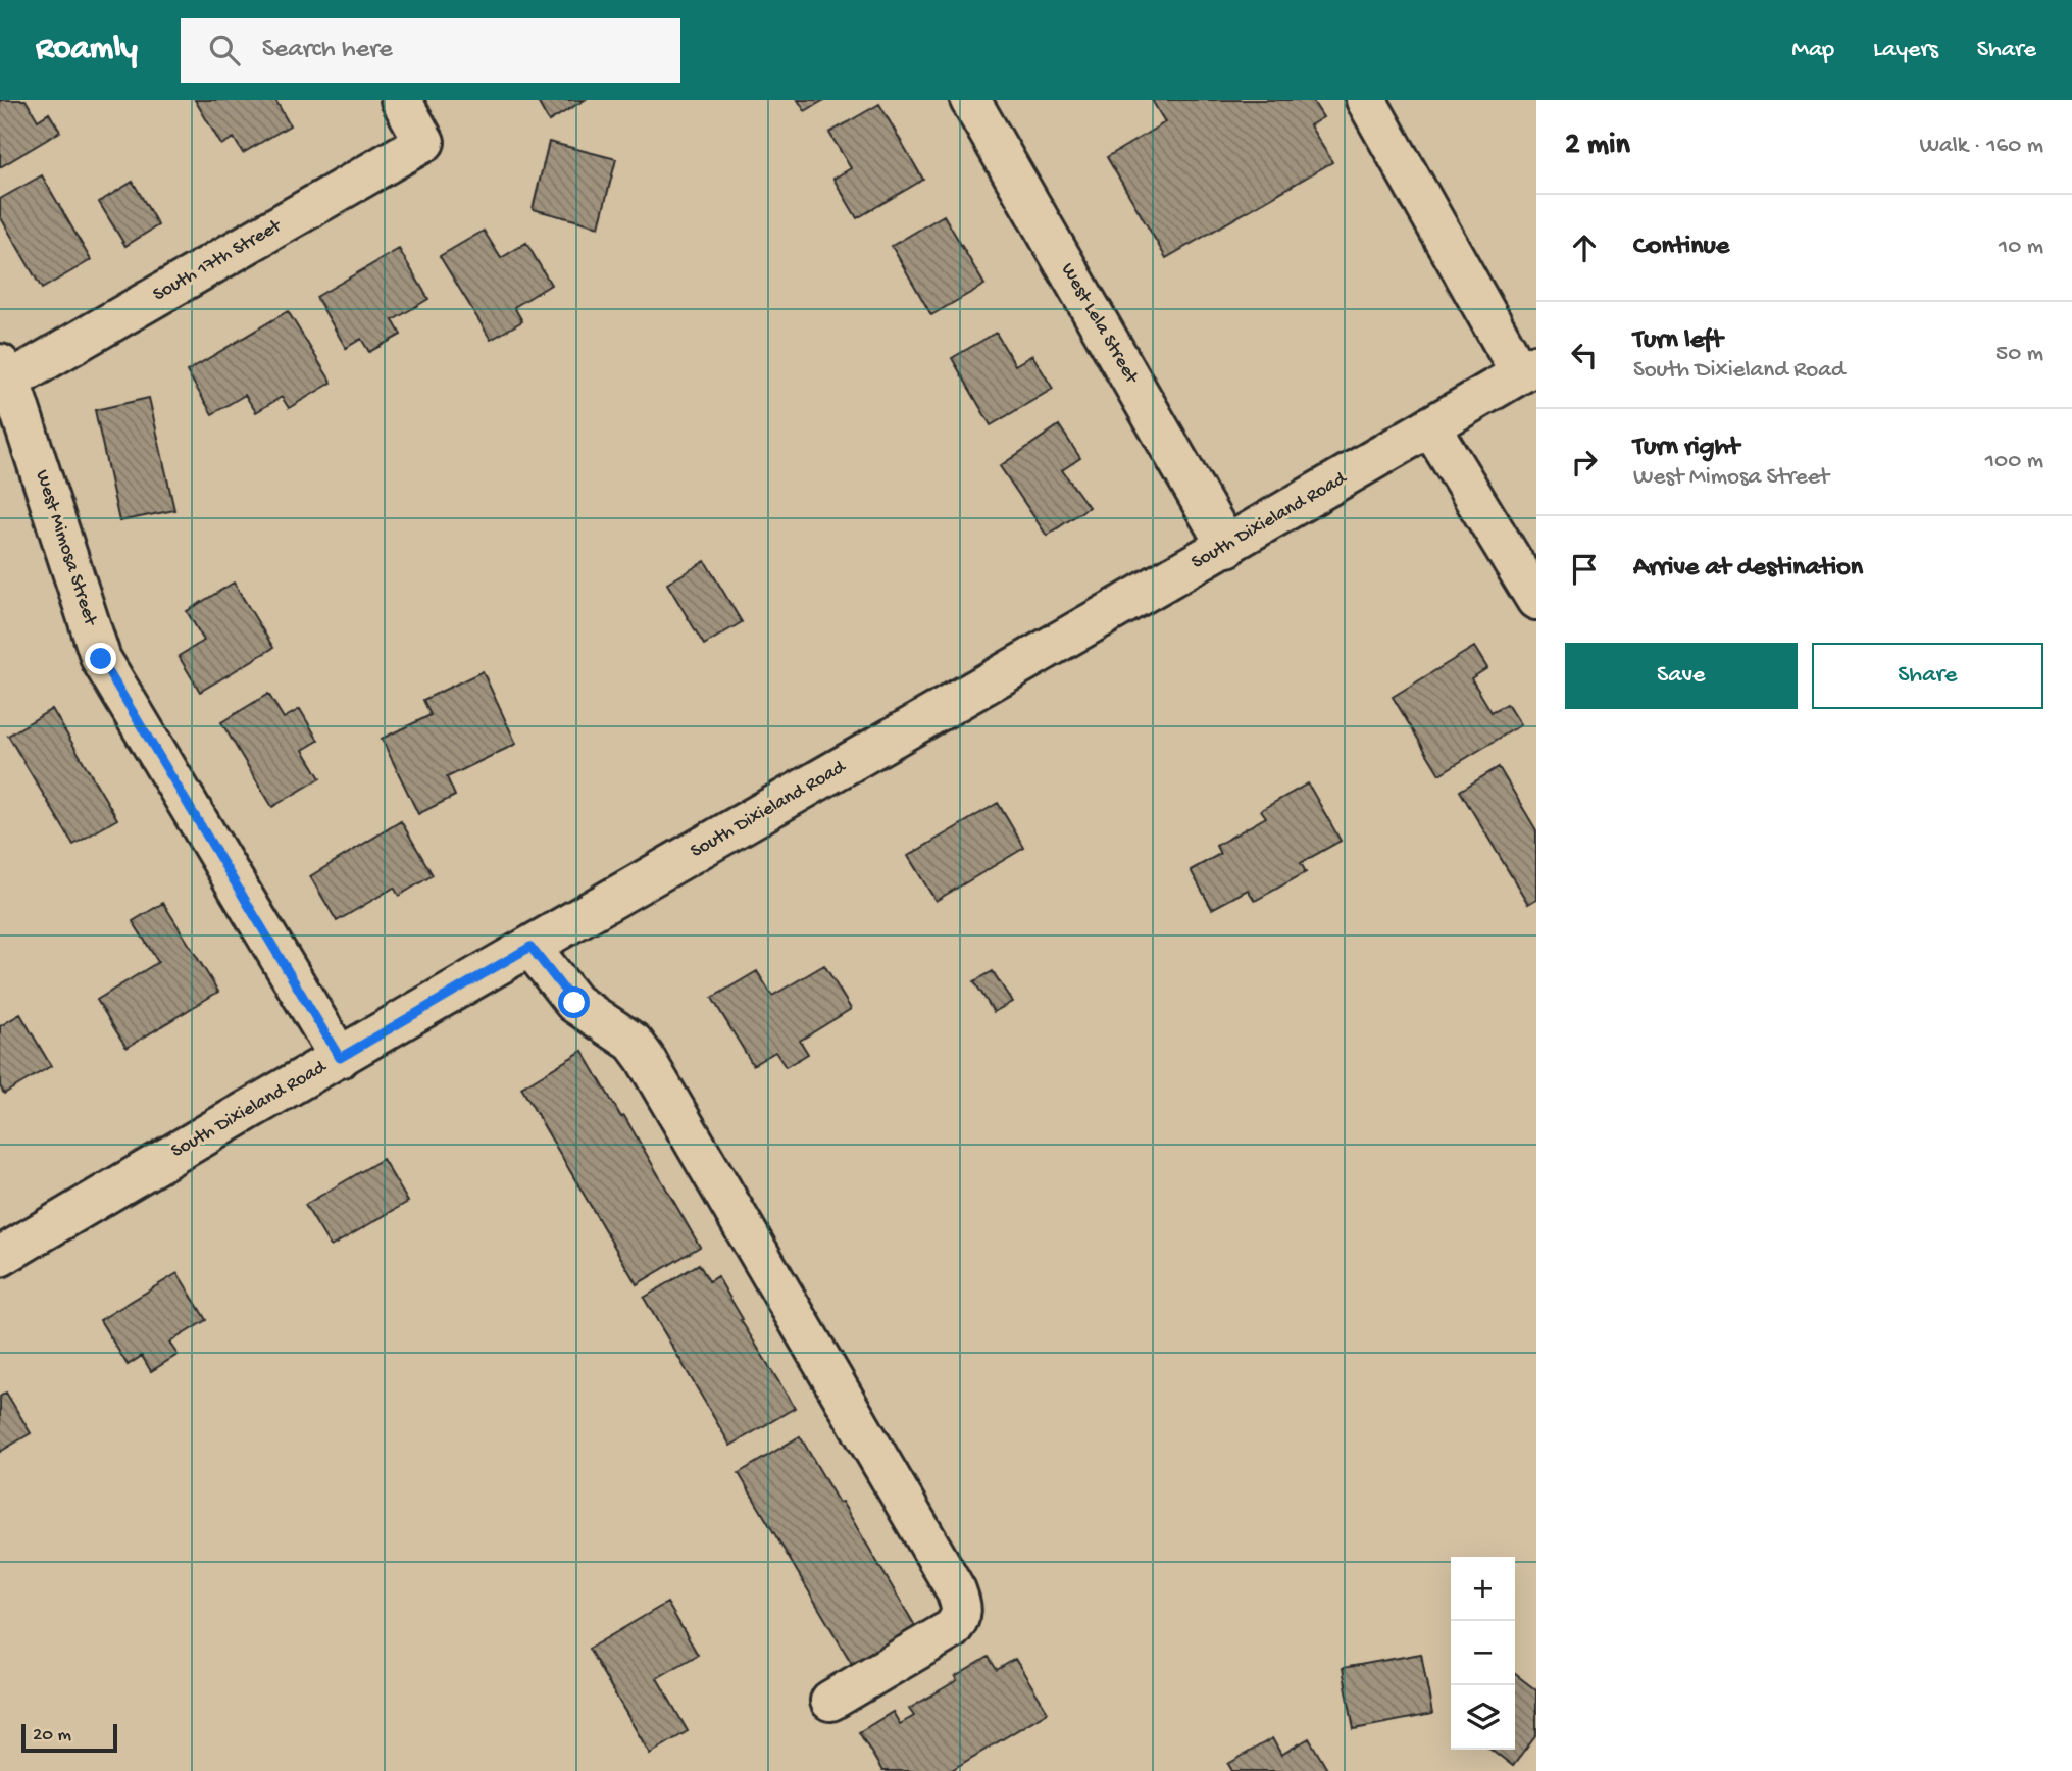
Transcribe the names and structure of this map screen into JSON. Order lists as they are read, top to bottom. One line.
{"streets":{"street":["South 17th Street","West Lela Street","South Dixieland Road","West Mimosa Street"]},"crossings":[["South 17th Street","West Mimosa Street"],["West Lela Street","South Dixieland Road"],["South Dixieland Road","West Mimosa Street"]],"scale_bar":"20 m","page":{"header":"Roamly","search":"Search here","nav":["Map","Layers","Share"],"heading":["2 min","Walk · 160 m"],"list":[["Continue","10 m"],["Turn left","South Dixieland Road","50 m"],["Turn right","West Mimosa Street","100 m"],"Arrive at destination"],"buttons":["Save","Share"],"map_buttons":["+","−"],"scale":"20 m"}}
